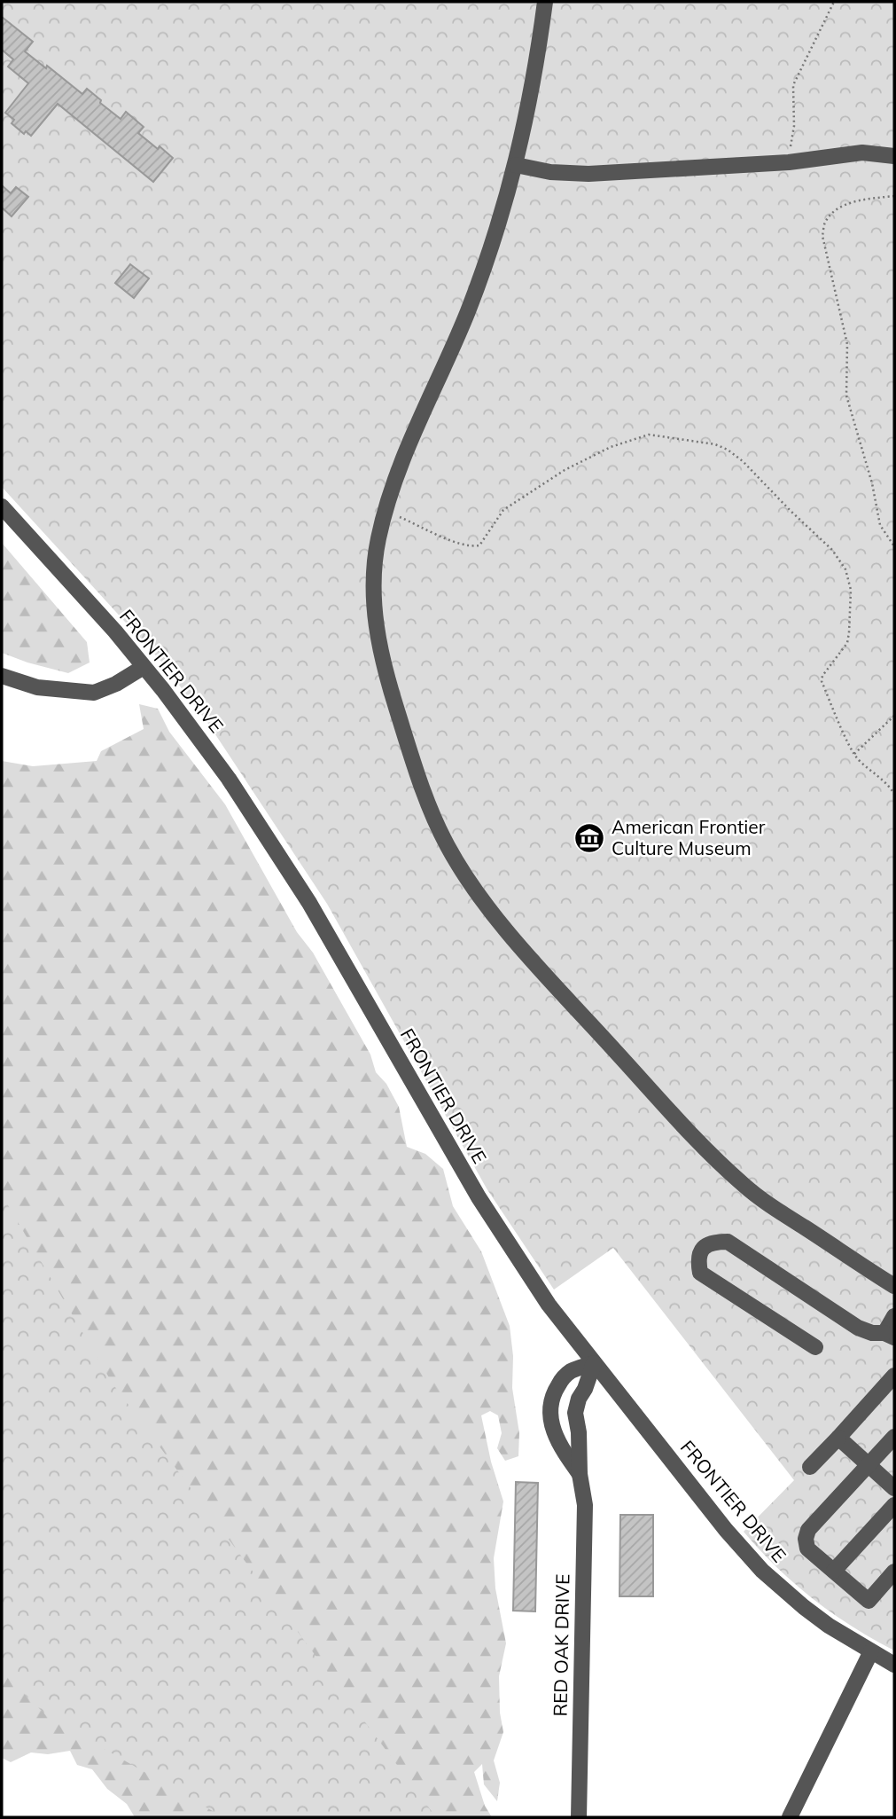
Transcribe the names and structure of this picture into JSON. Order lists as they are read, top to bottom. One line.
{"streets":{"street":["FRONTIER DRIVE","RED OAK DRIVE"]},"crossings":[["FRONTIER DRIVE","RED OAK DRIVE"]],"places":{"museum":["American Frontier Culture Museum"]}}
